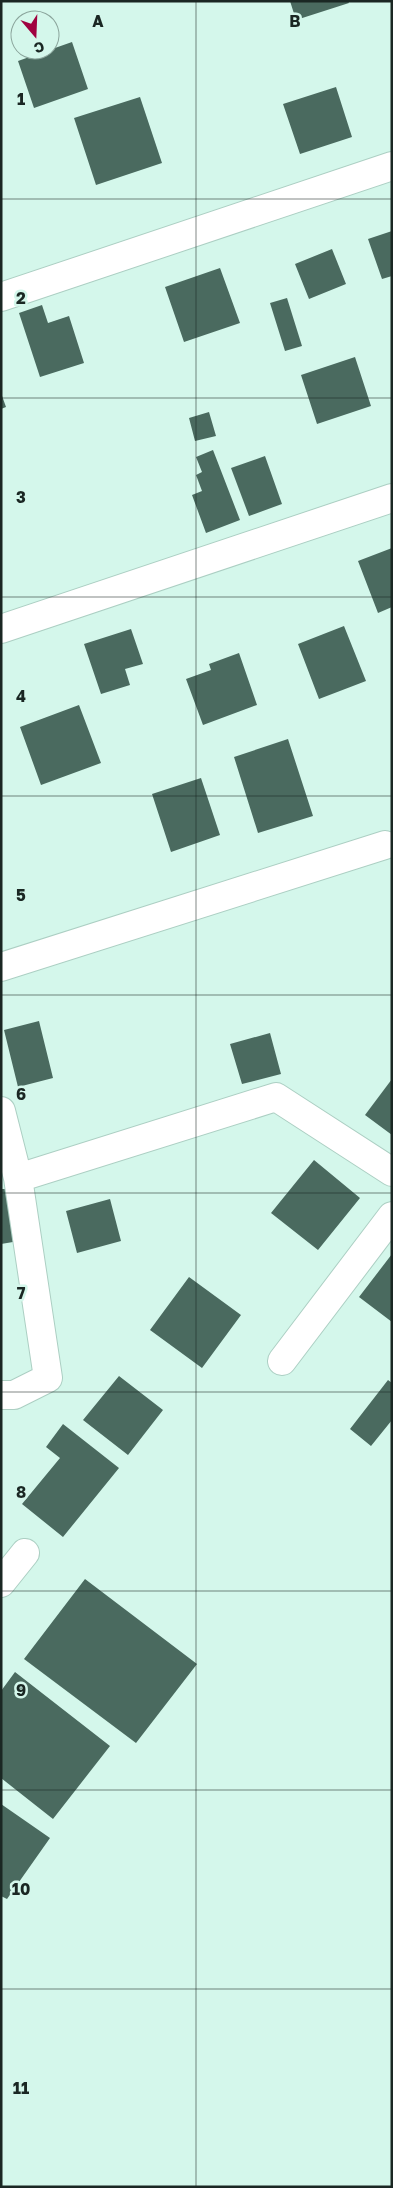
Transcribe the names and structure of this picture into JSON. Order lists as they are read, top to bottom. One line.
{"north":"bottom","grid":{"columns":["A","B"],"rows":["1","2","3","4","5","6","7","8","9","10","11"]}}
